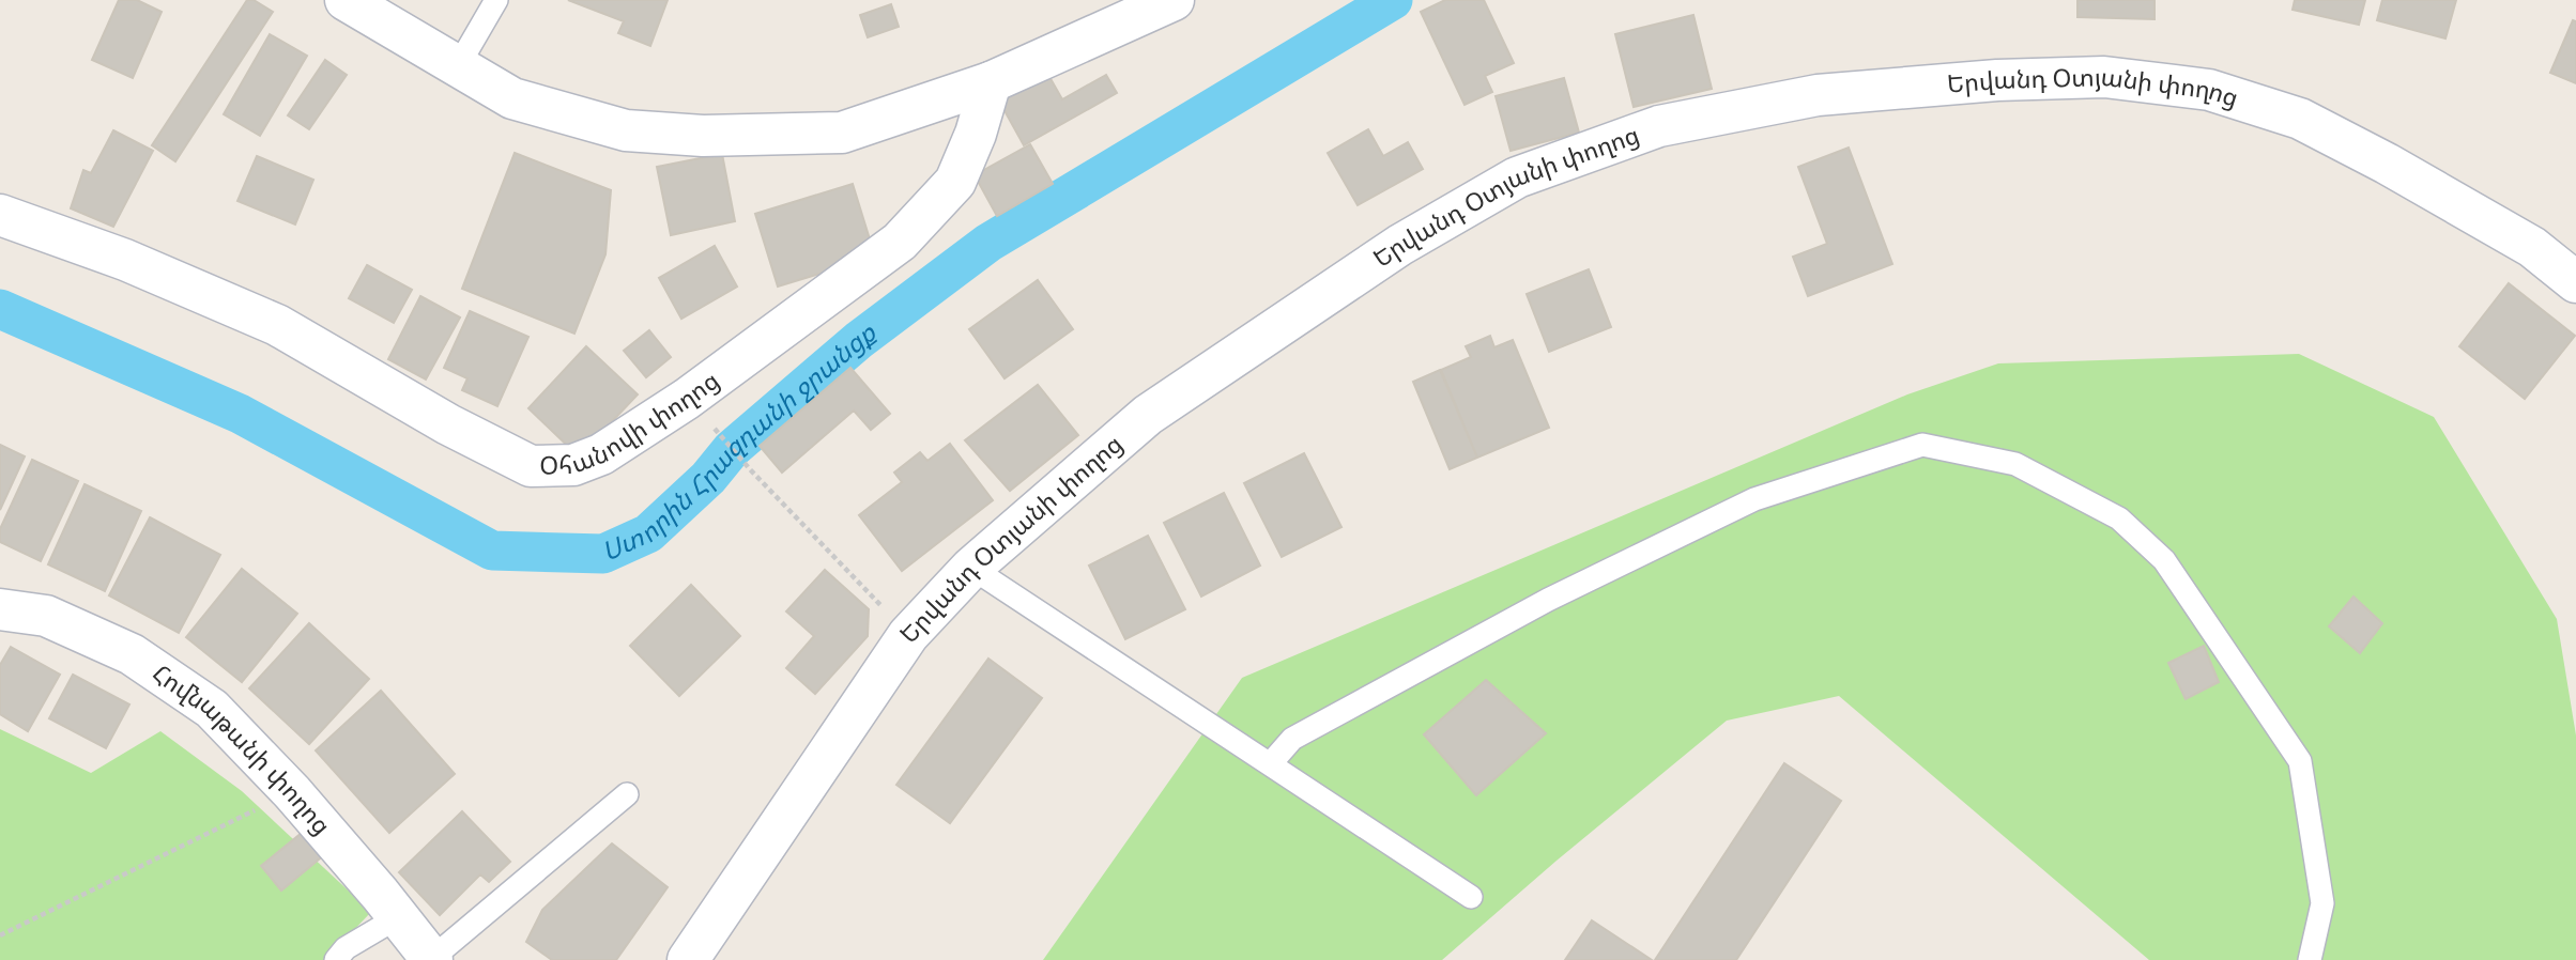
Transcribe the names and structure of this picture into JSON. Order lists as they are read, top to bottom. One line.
{"streets":{"street":["Երվանդ Օտյանի փողոց","Օհանովի փողոց","Հովնաթանի փողոց"]},"water":["Ստորին Հրազդանի ջրանցք"]}
